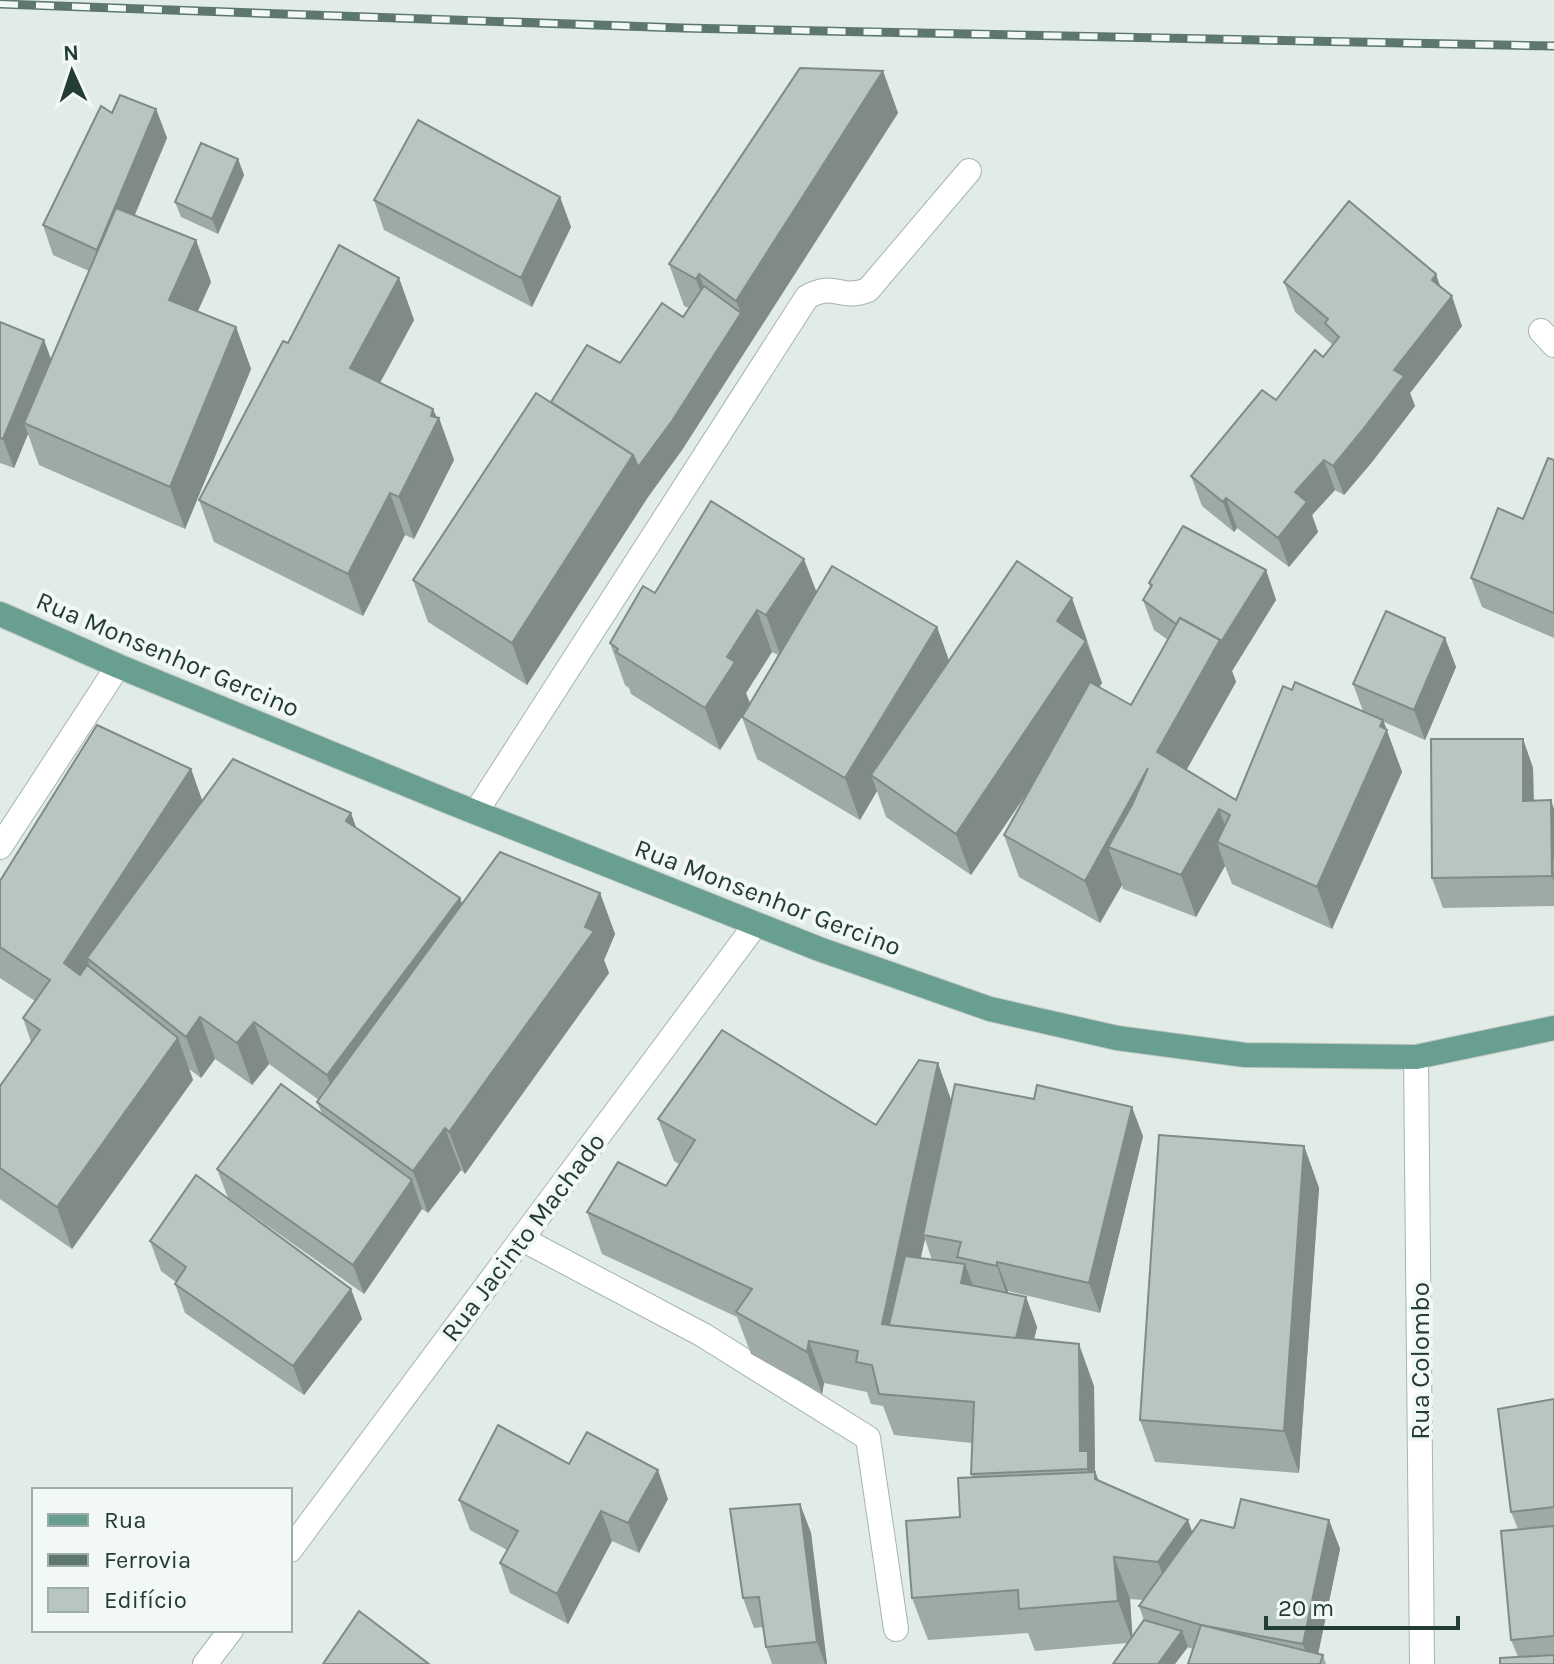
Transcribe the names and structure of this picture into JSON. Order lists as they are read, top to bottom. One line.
{"streets":{"main road":["Rua Monsenhor Gercino"],"street":["Rua Jacinto Machado","Rua Colombo"]},"crossings":[["Rua Monsenhor Gercino","Rua Jacinto Machado"],["Rua Monsenhor Gercino","Rua Colombo"]],"legend":["Rua","Ferrovia","Edifício"],"scale_bar":"20 m","north":"top"}
